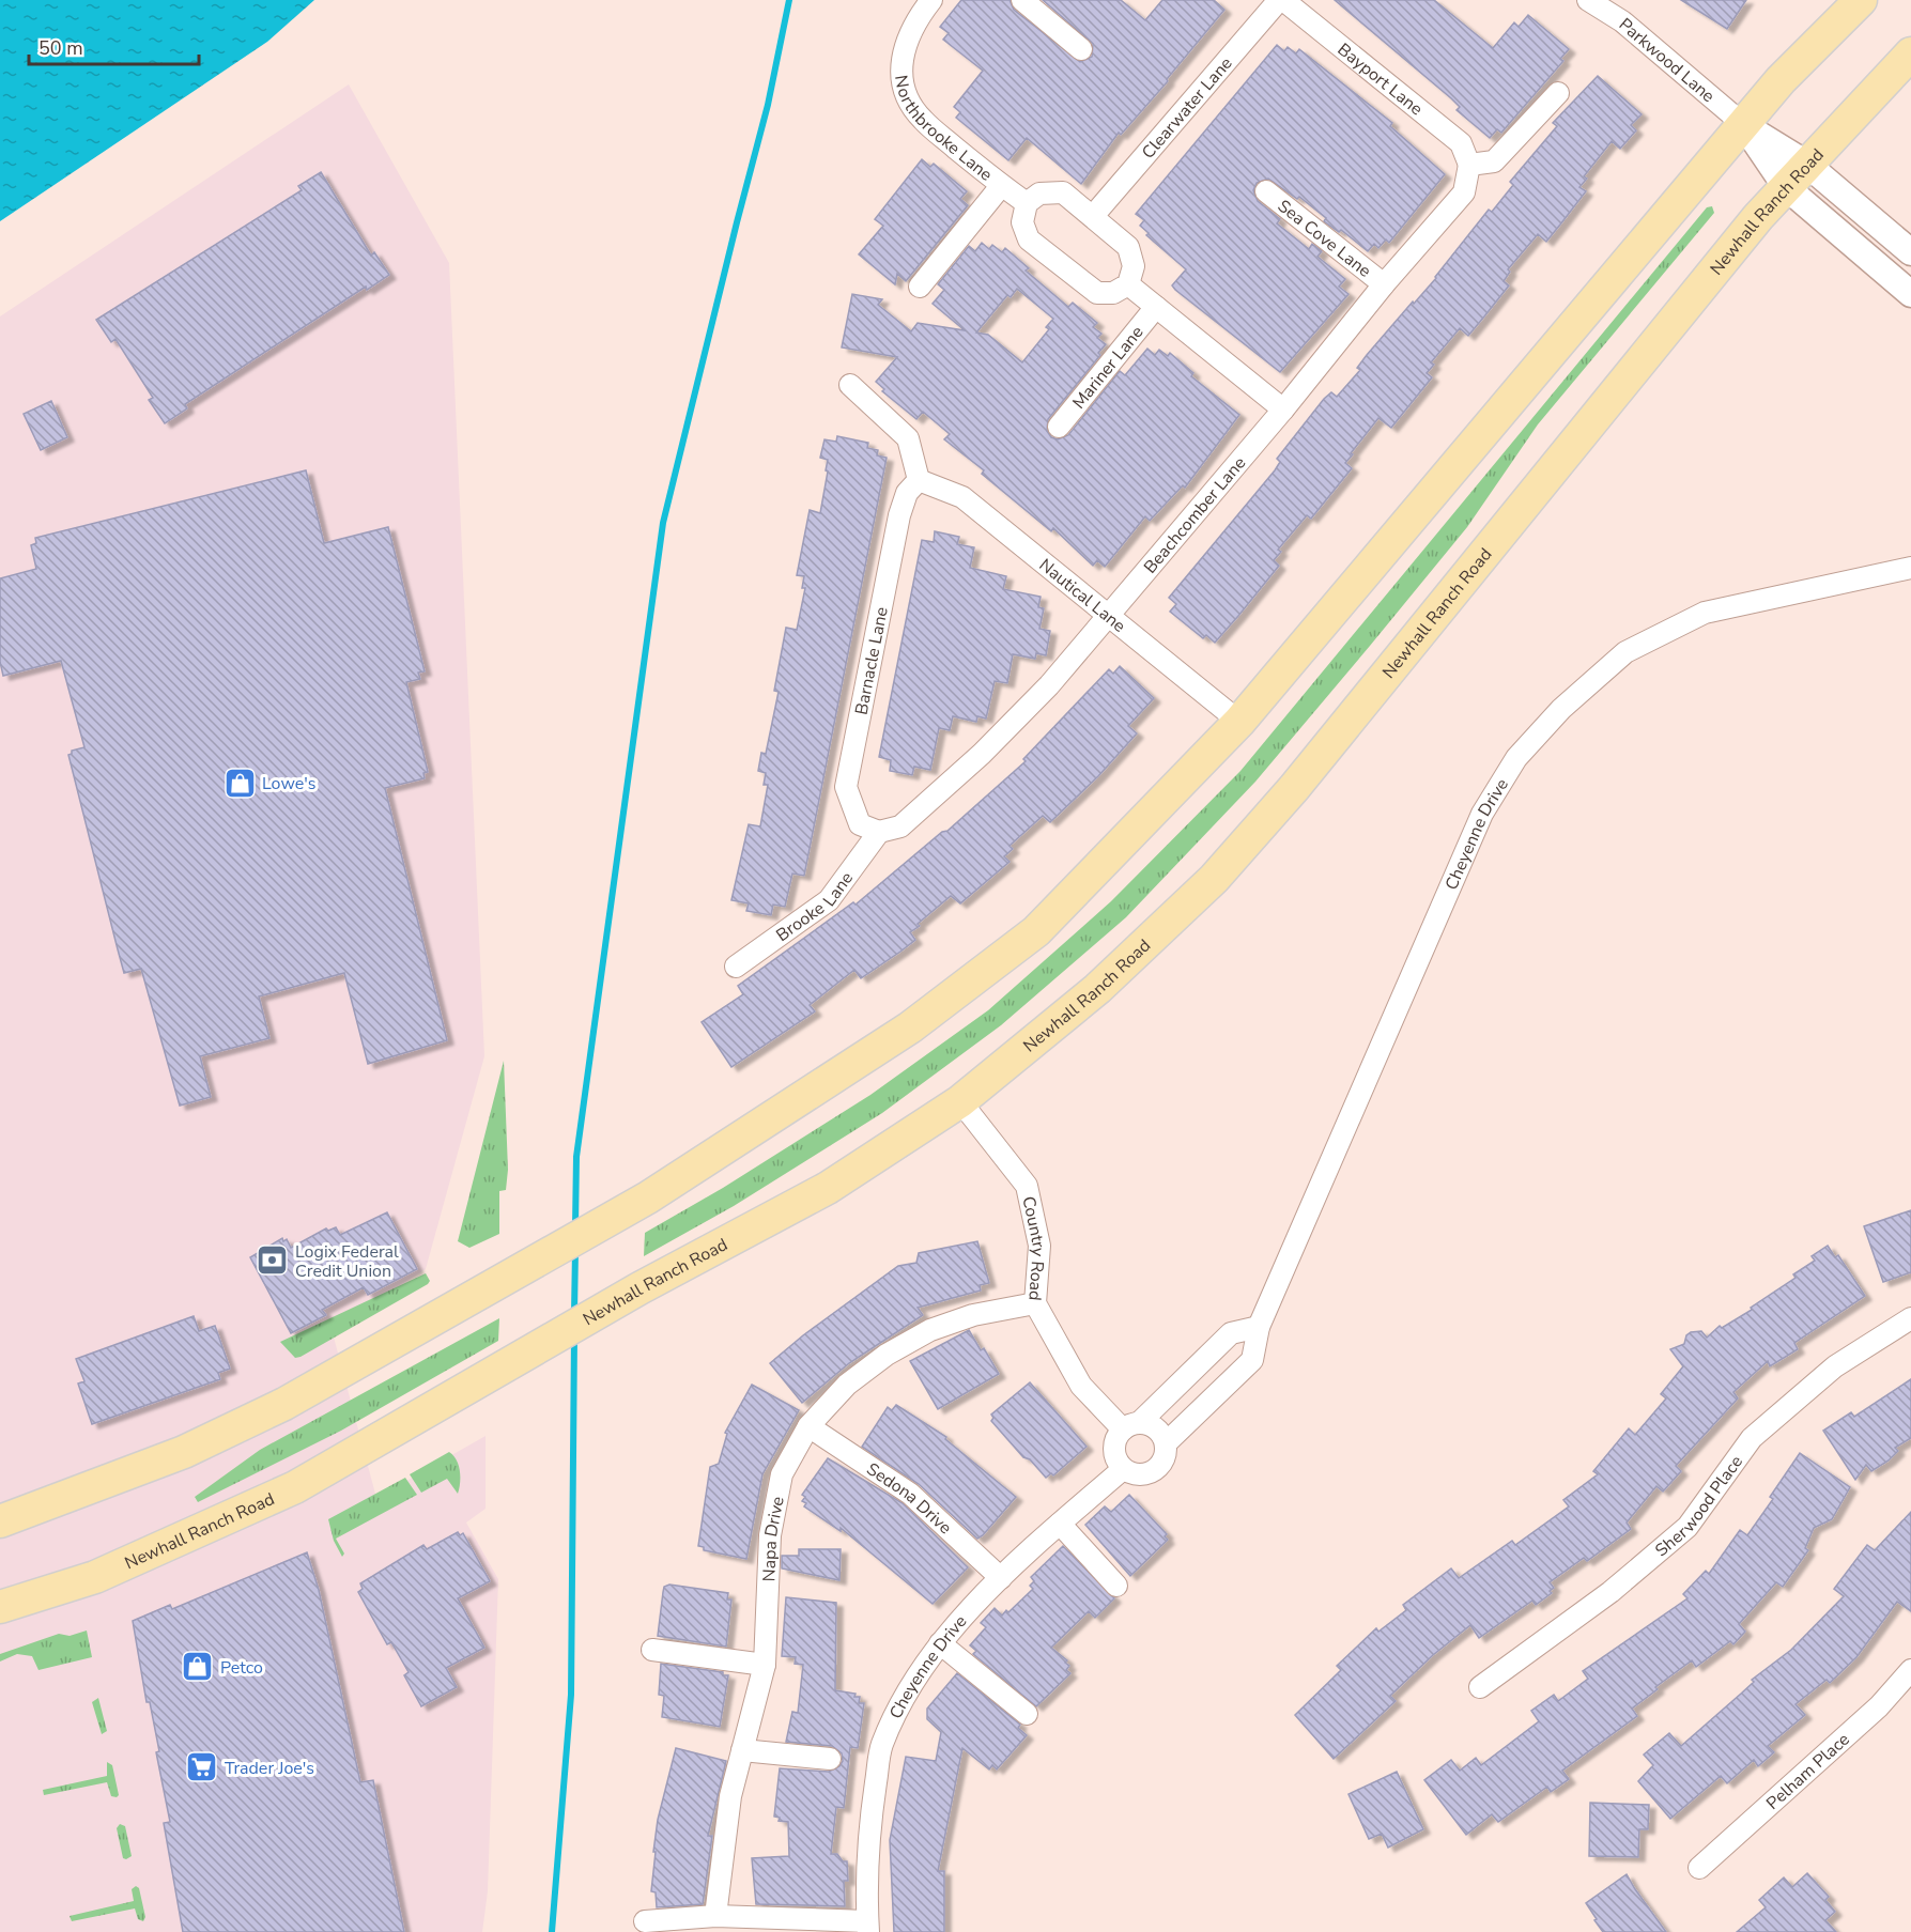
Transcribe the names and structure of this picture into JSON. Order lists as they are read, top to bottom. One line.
{"streets":{"main road":["Newhall Ranch Road"],"street":["Parkwood Lane","Bayport Lane","Clearwater Lane","Northbrooke Lane","Sea Cove Lane","Mariner Lane","Beachcomber Lane","Nautical Lane","Barnacle Lane","Cheyenne Drive","Brooke Lane","Country Road","Sedona Drive","Sherwood Place","Napa Drive","Pelham Place"]},"crossings":[["Bayport Lane","Clearwater Lane"],["Bayport Lane","Beachcomber Lane"],["Newhall Ranch Road","Country Road"],["Sea Cove Lane","Beachcomber Lane"],["Beachcomber Lane","Nautical Lane"],["Beachcomber Lane","Barnacle Lane"],["Beachcomber Lane","Brooke Lane"],["Nautical Lane","Barnacle Lane"],["Barnacle Lane","Brooke Lane"],["Cheyenne Drive","Country Road"],["Cheyenne Drive","Sedona Drive"],["Country Road","Napa Drive"],["Sedona Drive","Napa Drive"]],"places":{"shop":["Lowe's","Petco"],"bank":["Logix Federal Credit Union"],"supermarket":["Trader Joe's"]},"scale_bar":"50 m"}
